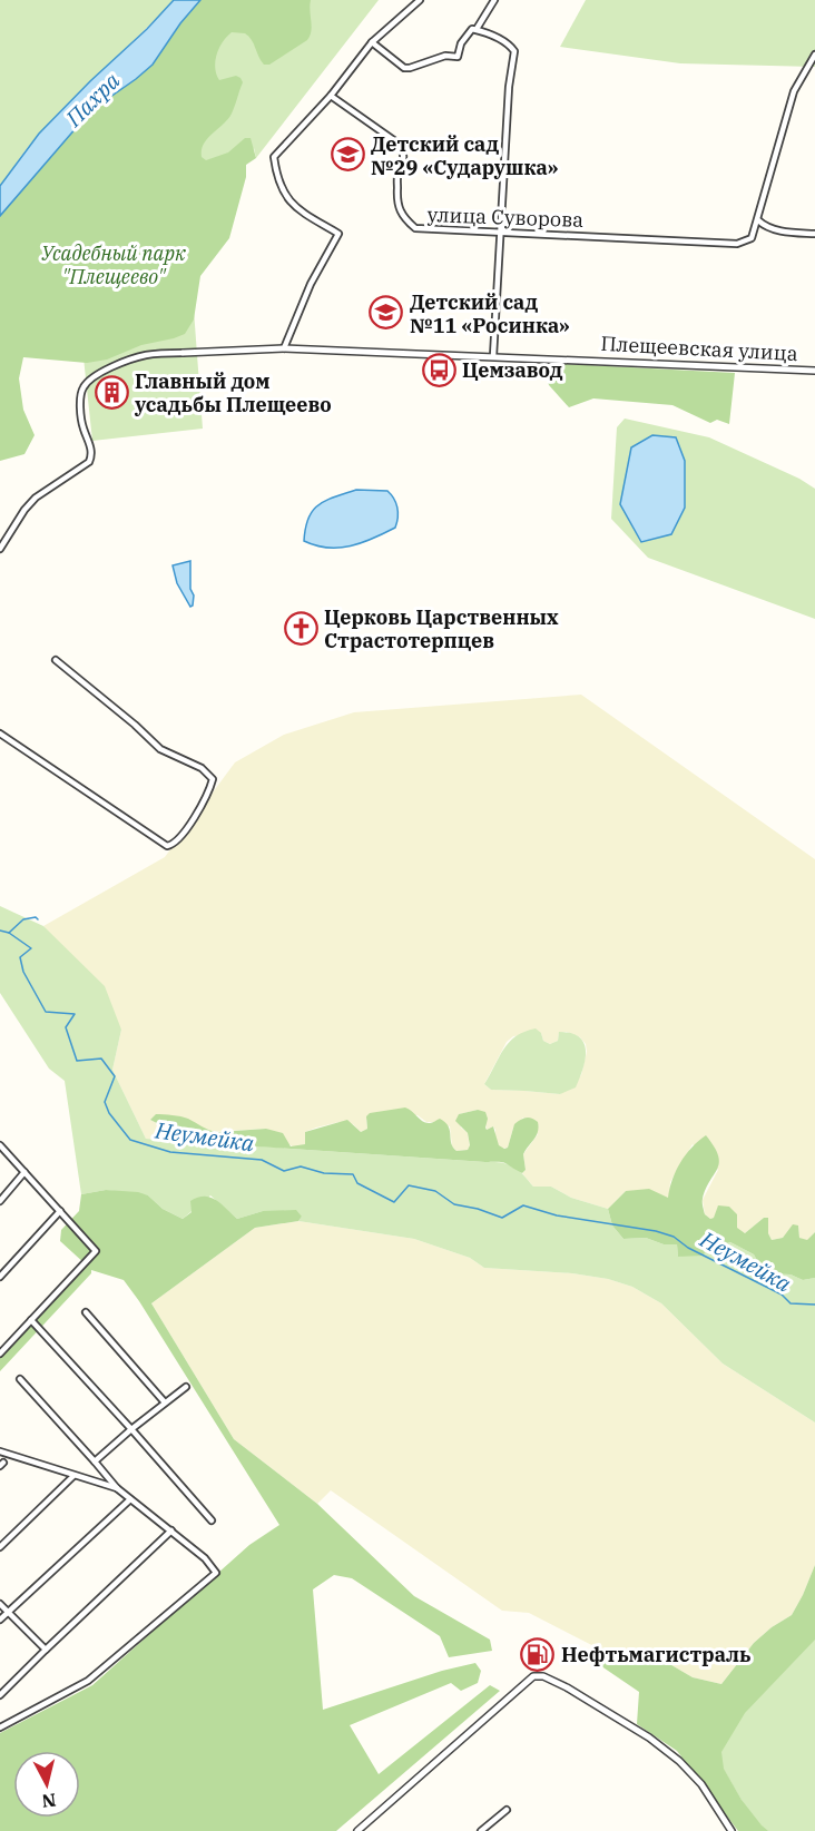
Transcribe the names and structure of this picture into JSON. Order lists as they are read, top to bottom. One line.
{"streets":{"street":["улица Суворова","Плещеевская улица"]},"water":["Пахра","Неумейка"],"parks":["Усадебный парк \"Плещеево\""],"places":{"school or university":["Детский сад №29 «Сударушка»","Детский сад №11 «Росинка»"],"bus stop":["Цемзавод"],"building":["Главный дом усадьбы Плещеево"],"church":["Церковь Царственных Страстотерпцев"],"fuel station":["Нефтьмагистраль"]},"north":"bottom"}
